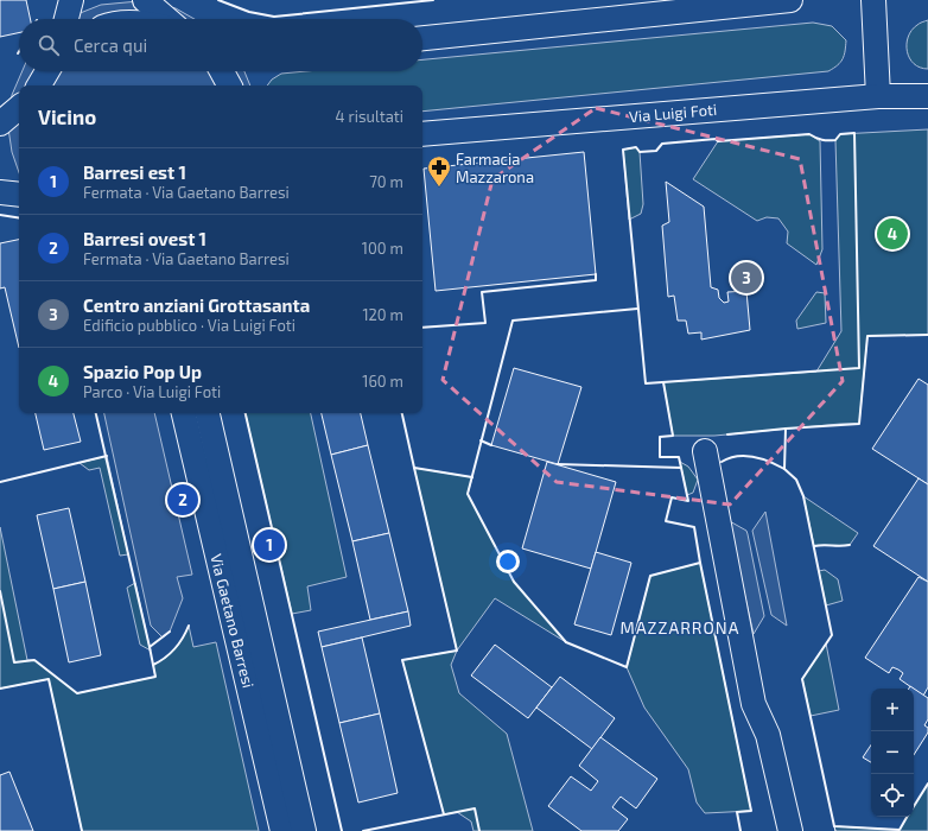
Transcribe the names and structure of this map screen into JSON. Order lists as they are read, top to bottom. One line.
{"streets":{"street":["Via Luigi Foti","Via Gaetano Barresi"]},"districts":["MAZZARRONA"],"places":{"pharmacy":["Farmacia Mazzarona"]},"page":{"search":"Cerca qui","heading":["Vicino","4 risultati"],"list":[{"mark":"1","name":"Barresi est 1","note":"Fermata · Via Gaetano Barresi","value":"70 m"},{"mark":"2","name":"Barresi ovest 1","note":"Fermata · Via Gaetano Barresi","value":"100 m"},{"mark":"3","name":"Centro anziani Grottasanta","note":"Edificio pubblico · Via Luigi Foti","value":"120 m"},{"mark":"4","name":"Spazio Pop Up","note":"Parco · Via Luigi Foti","value":"160 m"}],"pins":["4","3","2","1"],"map_buttons":["+","−"]}}
